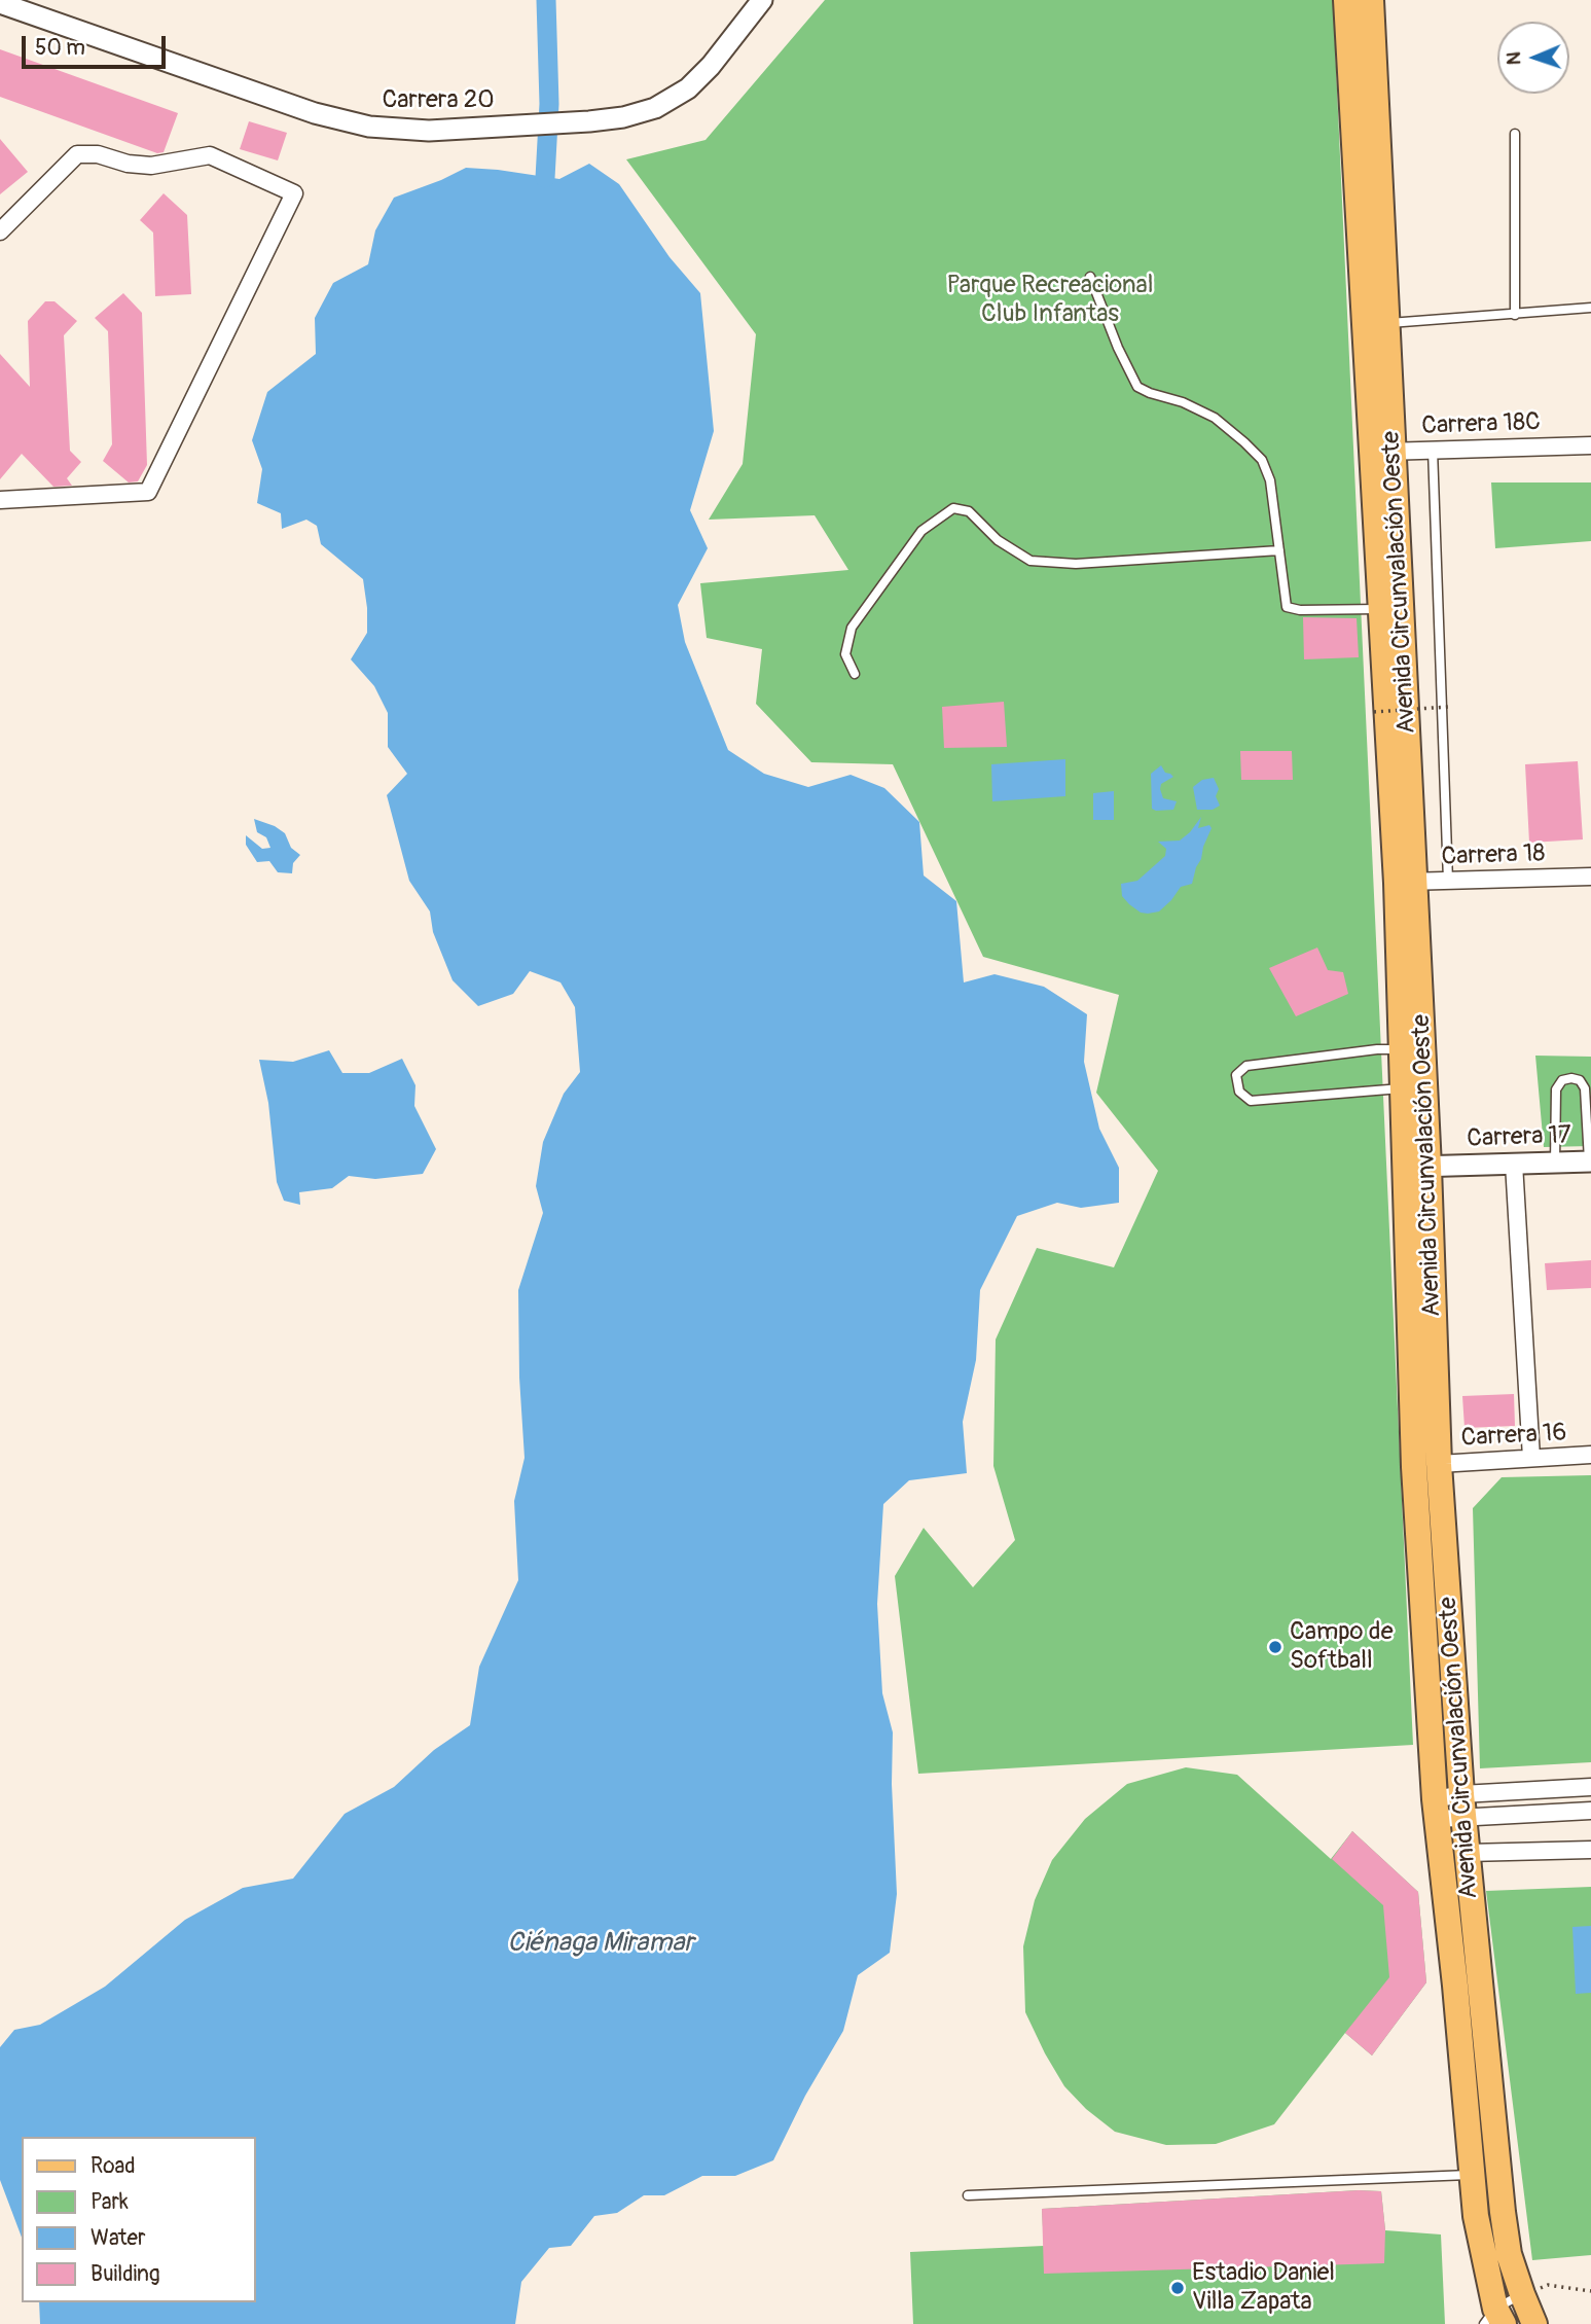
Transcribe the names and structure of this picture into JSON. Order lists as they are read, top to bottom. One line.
{"streets":{"main road":["Avenida Circunvalación Oeste"],"street":["Carrera 20","Carrera 18C","Carrera 18","Carrera 17","Carrera 16"]},"crossings":[["Carrera 18C","Avenida Circunvalación Oeste"],["Avenida Circunvalación Oeste","Carrera 18"],["Avenida Circunvalación Oeste","Carrera 17"],["Avenida Circunvalación Oeste","Carrera 16"]],"water":["Ciénaga Miramar"],"parks":["Parque Recreacional Club Infantas"],"places":["Campo de Softball","Estadio Daniel Villa Zapata"],"legend":["Road","Park","Water","Building"],"scale_bar":"50 m","north":"left"}
